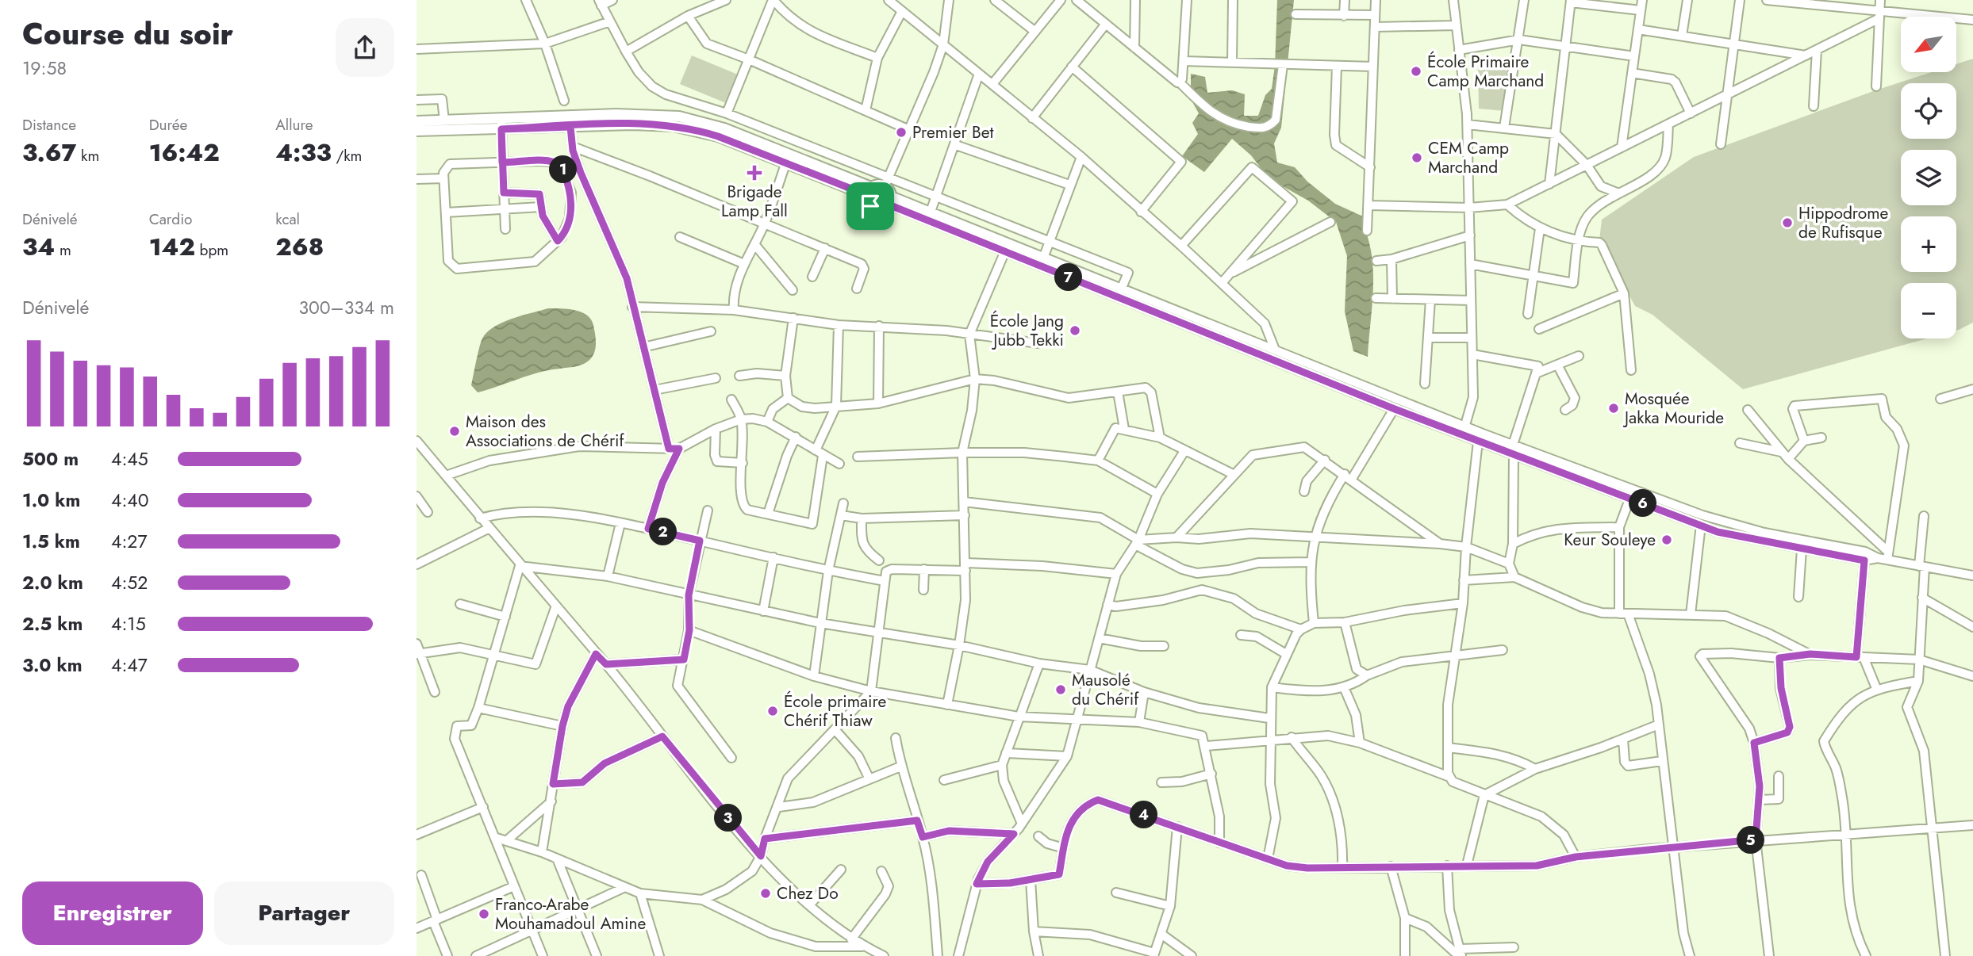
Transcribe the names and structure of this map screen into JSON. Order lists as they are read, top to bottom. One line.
{"places":{"other":["École Primaire Camp Marchand","Premier Bet","CEM Camp Marchand","Hippodrome de Rufisque","École Jang Jubb Tekki","Mosquée Jakka Mouride","Maison des Associations de Chérif","Keur Souleye","Mausolé du Chérif","École primaire Chérif Thiaw","Chez Do","Franco-Arabe Mouhamadoul Amine"],"health":["Brigade Lamp Fall"]},"north":"bottom left","page":{"heading":["Course du soir","19:58"],"map_buttons":["+","−"],"stats":[["Distance","3.67 km"],["Durée","16:42"],["Allure","4:33 /km"],["Dénivelé","34 m"],["Cardio","142 bpm"],["kcal","268"]],"pins":["1","7","6","2","4","3","5"],"chart":["Dénivelé","300–334 m"],"list":[{"name":"500 m","note":"4:45"},{"name":"1.0 km","note":"4:40"},{"name":"1.5 km","note":"4:27"},{"name":"2.0 km","note":"4:52"},{"name":"2.5 km","note":"4:15"},{"name":"3.0 km","note":"4:47"}],"buttons":["Enregistrer","Partager"]}}
